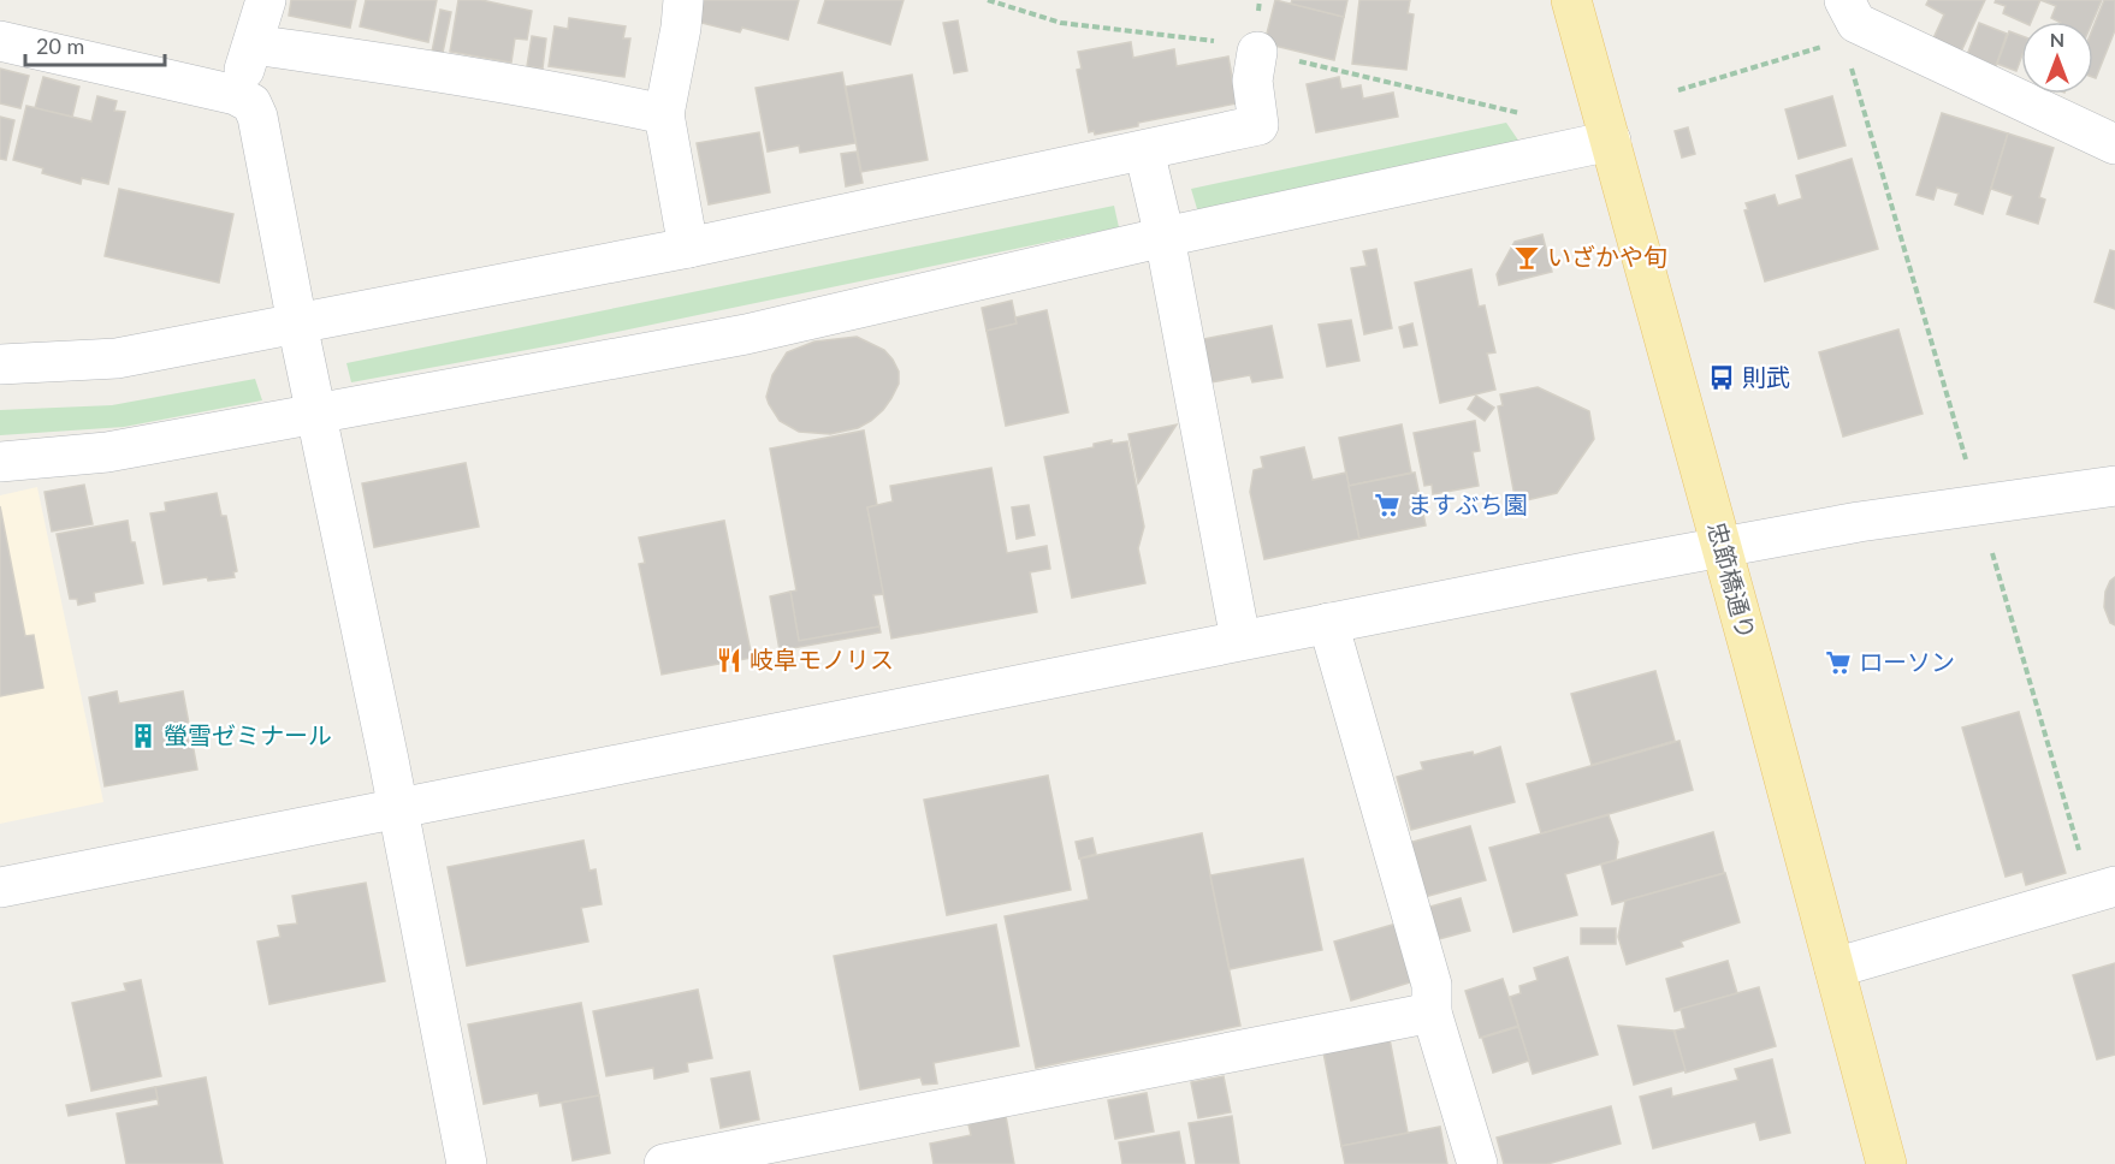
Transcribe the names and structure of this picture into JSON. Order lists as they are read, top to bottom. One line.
{"streets":{"main road":["忠節橋通り"]},"places":{"bar":["いざかや旬"],"bus stop":["則武"],"supermarket":["ますぶち園","ローソン"],"restaurant":["岐阜モノリス"],"building":["螢雪ゼミナール"]},"scale_bar":"20 m","north":"top"}
